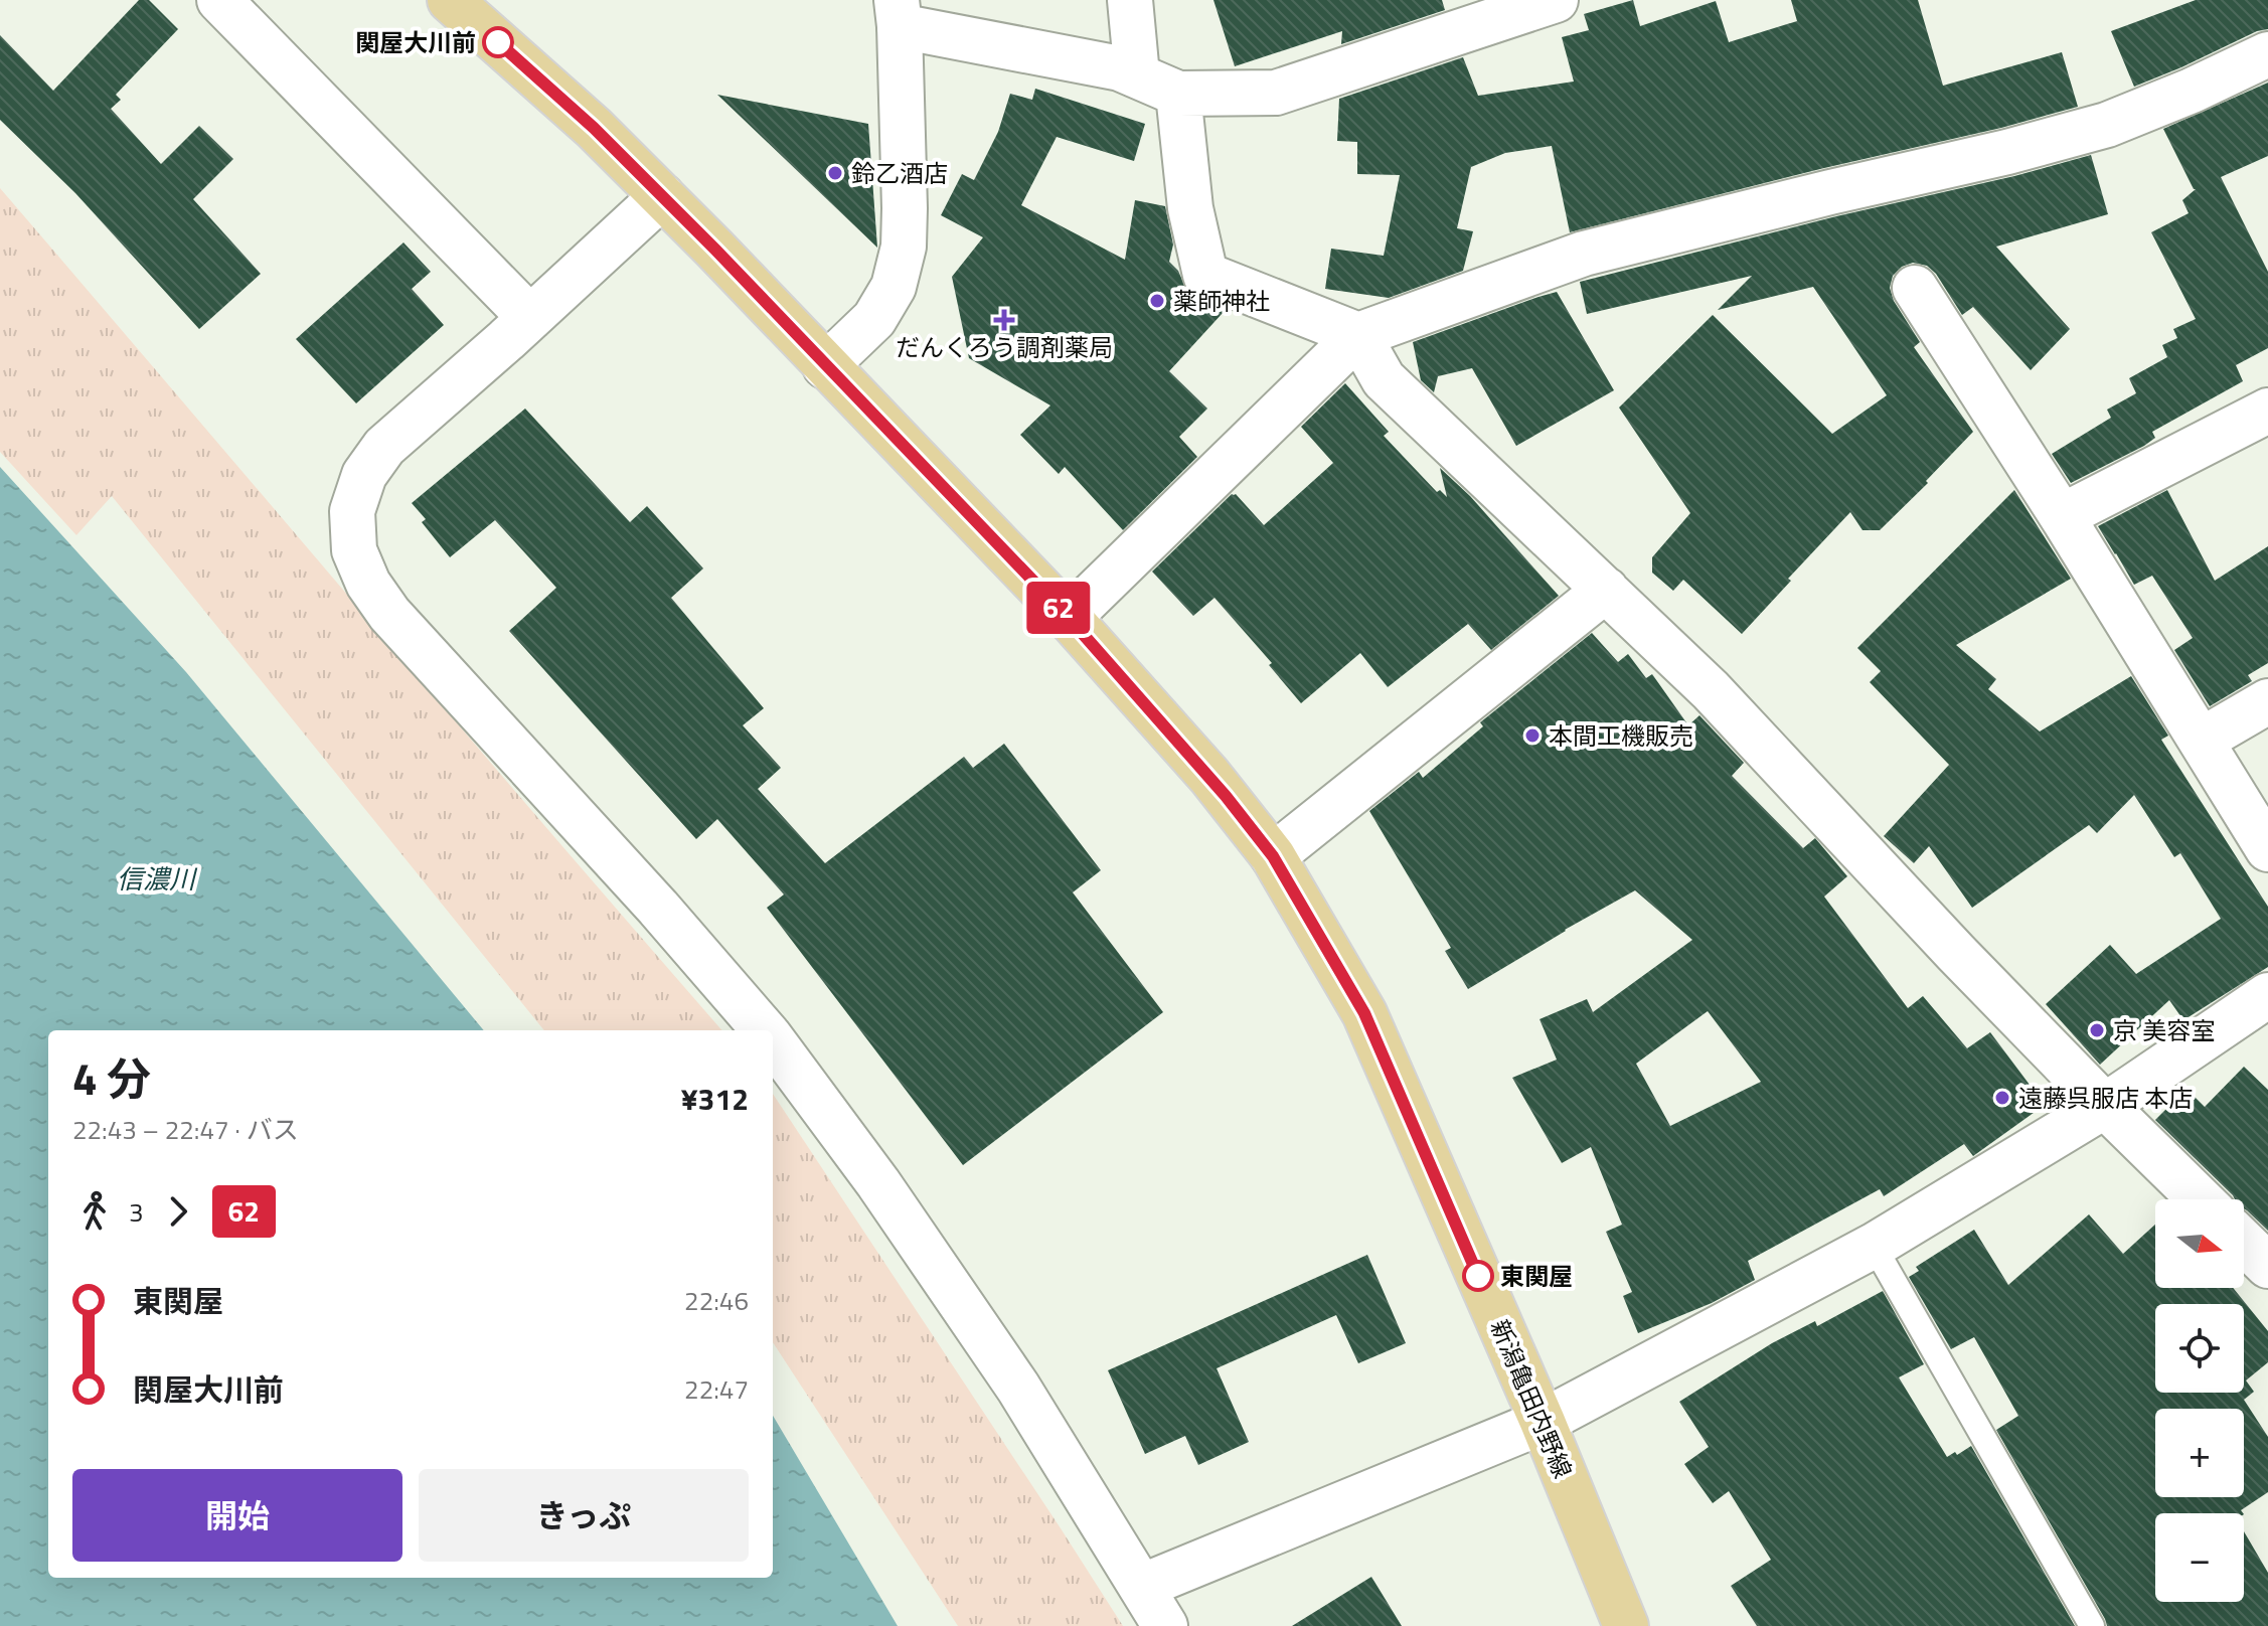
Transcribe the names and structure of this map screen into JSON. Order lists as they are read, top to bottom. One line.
{"streets":{"main road":["新潟亀田内野線"]},"water":["信濃川"],"places":{"other":["関屋大川前","鈴乙酒店","薬師神社","本間工機販売","京 美容室","遠藤呉服店 本店","東関屋"],"health":["だんくろう調剤薬局"]},"lines":["bus line 62"],"north":"right","page":{"on_map":"62","heading":["4 分","22:43 – 22:47 · バス","¥312"],"legs":["3","62"],"map_buttons":["+","−"],"list":[{"name":"東関屋","value":"22:46"},{"name":"関屋大川前","value":"22:47"}],"buttons":["開始","きっぷ"]}}
